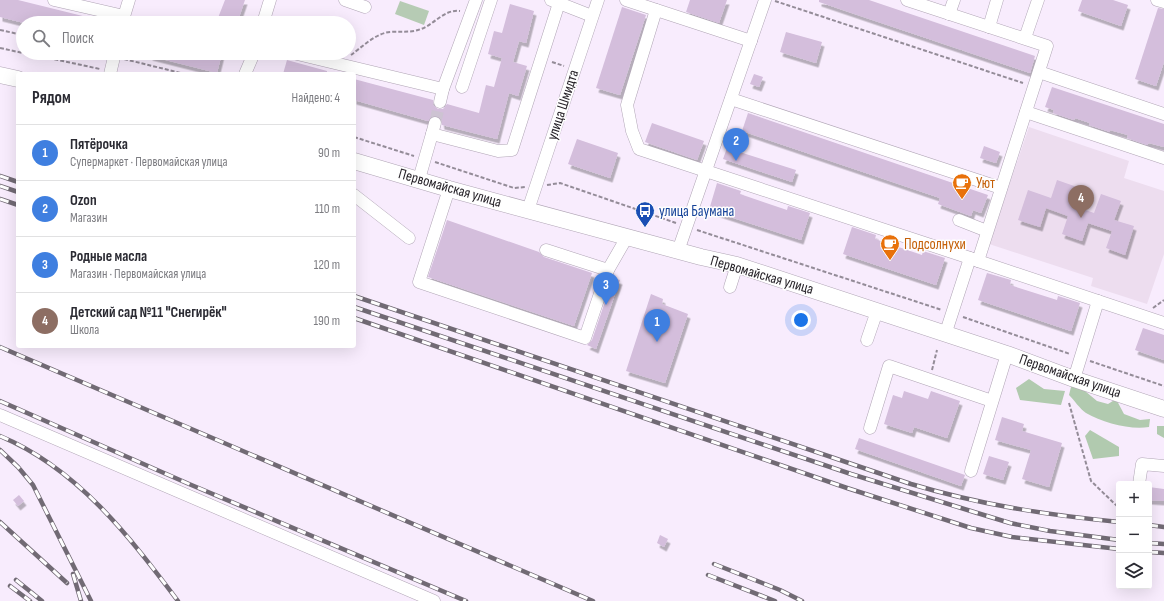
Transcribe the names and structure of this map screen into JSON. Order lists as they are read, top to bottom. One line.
{"streets":{"main road":["Первомайская улица"],"street":["улица Шмидта"]},"crossings":[["улица Шмидта","Первомайская улица"]],"places":{"cafe":["Уют","Подсолнухи"],"bus stop":["улица Баумана"]},"page":{"search":"Поиск","heading":["Рядом","Найдено: 4"],"list":[{"mark":"1","name":"Пятёрочка","note":"Супермаркет · Первомайская улица","value":"90 m"},{"mark":"2","name":"Ozon","note":"Магазин","value":"110 m"},{"mark":"3","name":"Родные масла","note":"Магазин · Первомайская улица","value":"120 m"},{"mark":"4","name":"Детский сад №11 \"Снегирёк\"","note":"Школа","value":"190 m"}],"pins":["2","4","3","1"],"map_buttons":["+","−"]}}
